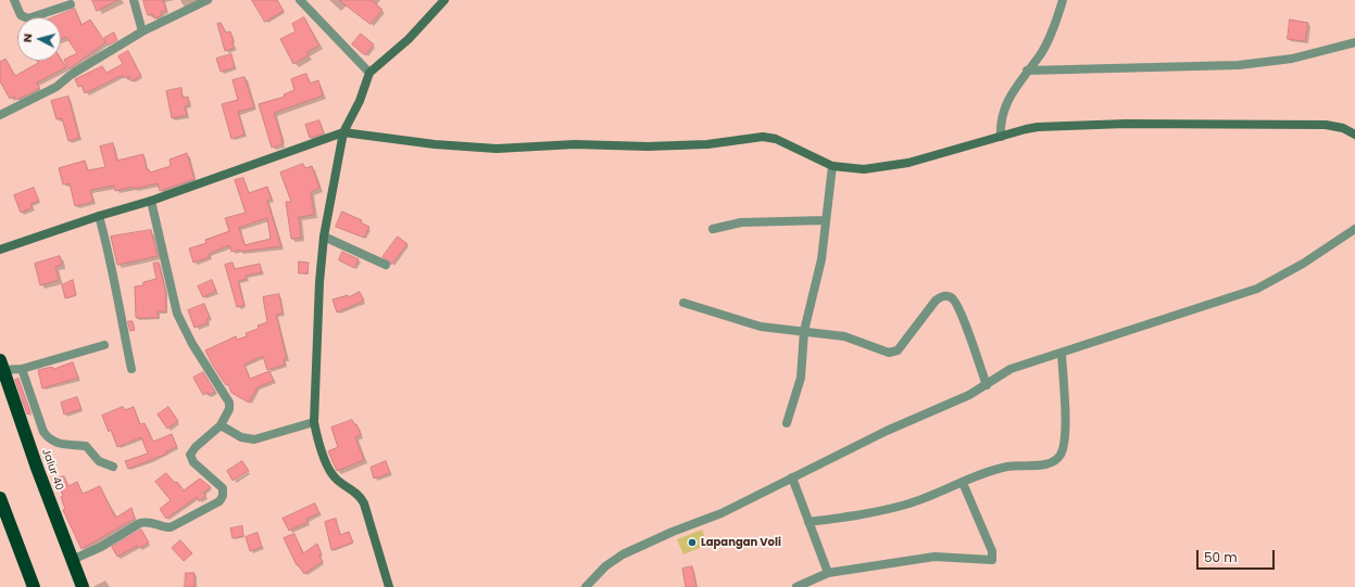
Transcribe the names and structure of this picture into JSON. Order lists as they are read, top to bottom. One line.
{"streets":{"highway":["Jalur 40"]},"places":["Lapangan Voli"],"scale_bar":"50 m","north":"left"}
